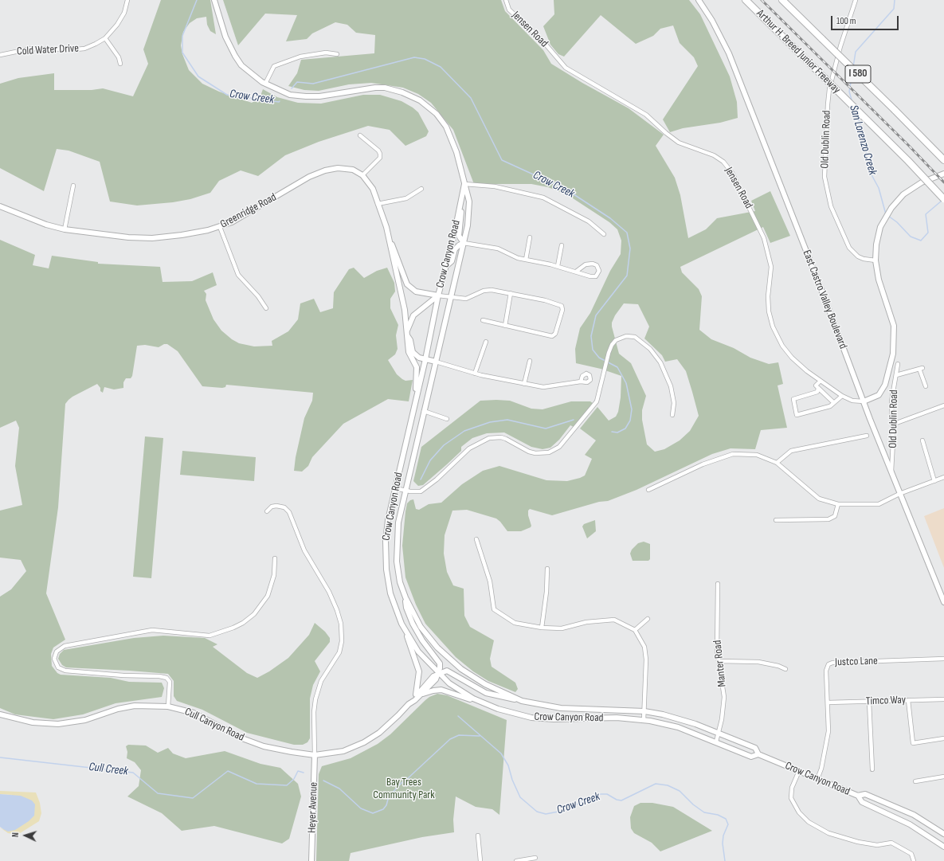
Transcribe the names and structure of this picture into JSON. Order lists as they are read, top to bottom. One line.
{"streets":{"highway":["Arthur H. Breed Junior Freeway","I 580"],"main road":["Greenridge Road","Crow Canyon Road","East Castro Valley Boulevard","Cull Canyon Road","Heyer Avenue"],"street":["Jensen Road","Cold Water Drive","Old Dublin Road","Justco Lane","Manter Road","Timco Way"]},"crossings":[["Jensen Road","East Castro Valley Boulevard"],["Old Dublin Road","East Castro Valley Boulevard"],["Greenridge Road","Crow Canyon Road"],["Crow Canyon Road","Justco Lane"],["Crow Canyon Road","Manter Road"],["Crow Canyon Road","Cull Canyon Road"],["Justco Lane","Timco Way"],["Cull Canyon Road","Heyer Avenue"]],"water":["Crow Creek","San Lorenzo Creek","Cull Creek"],"parks":["Bay Trees Community Park"],"scale_bar":"100 m","north":"left"}
